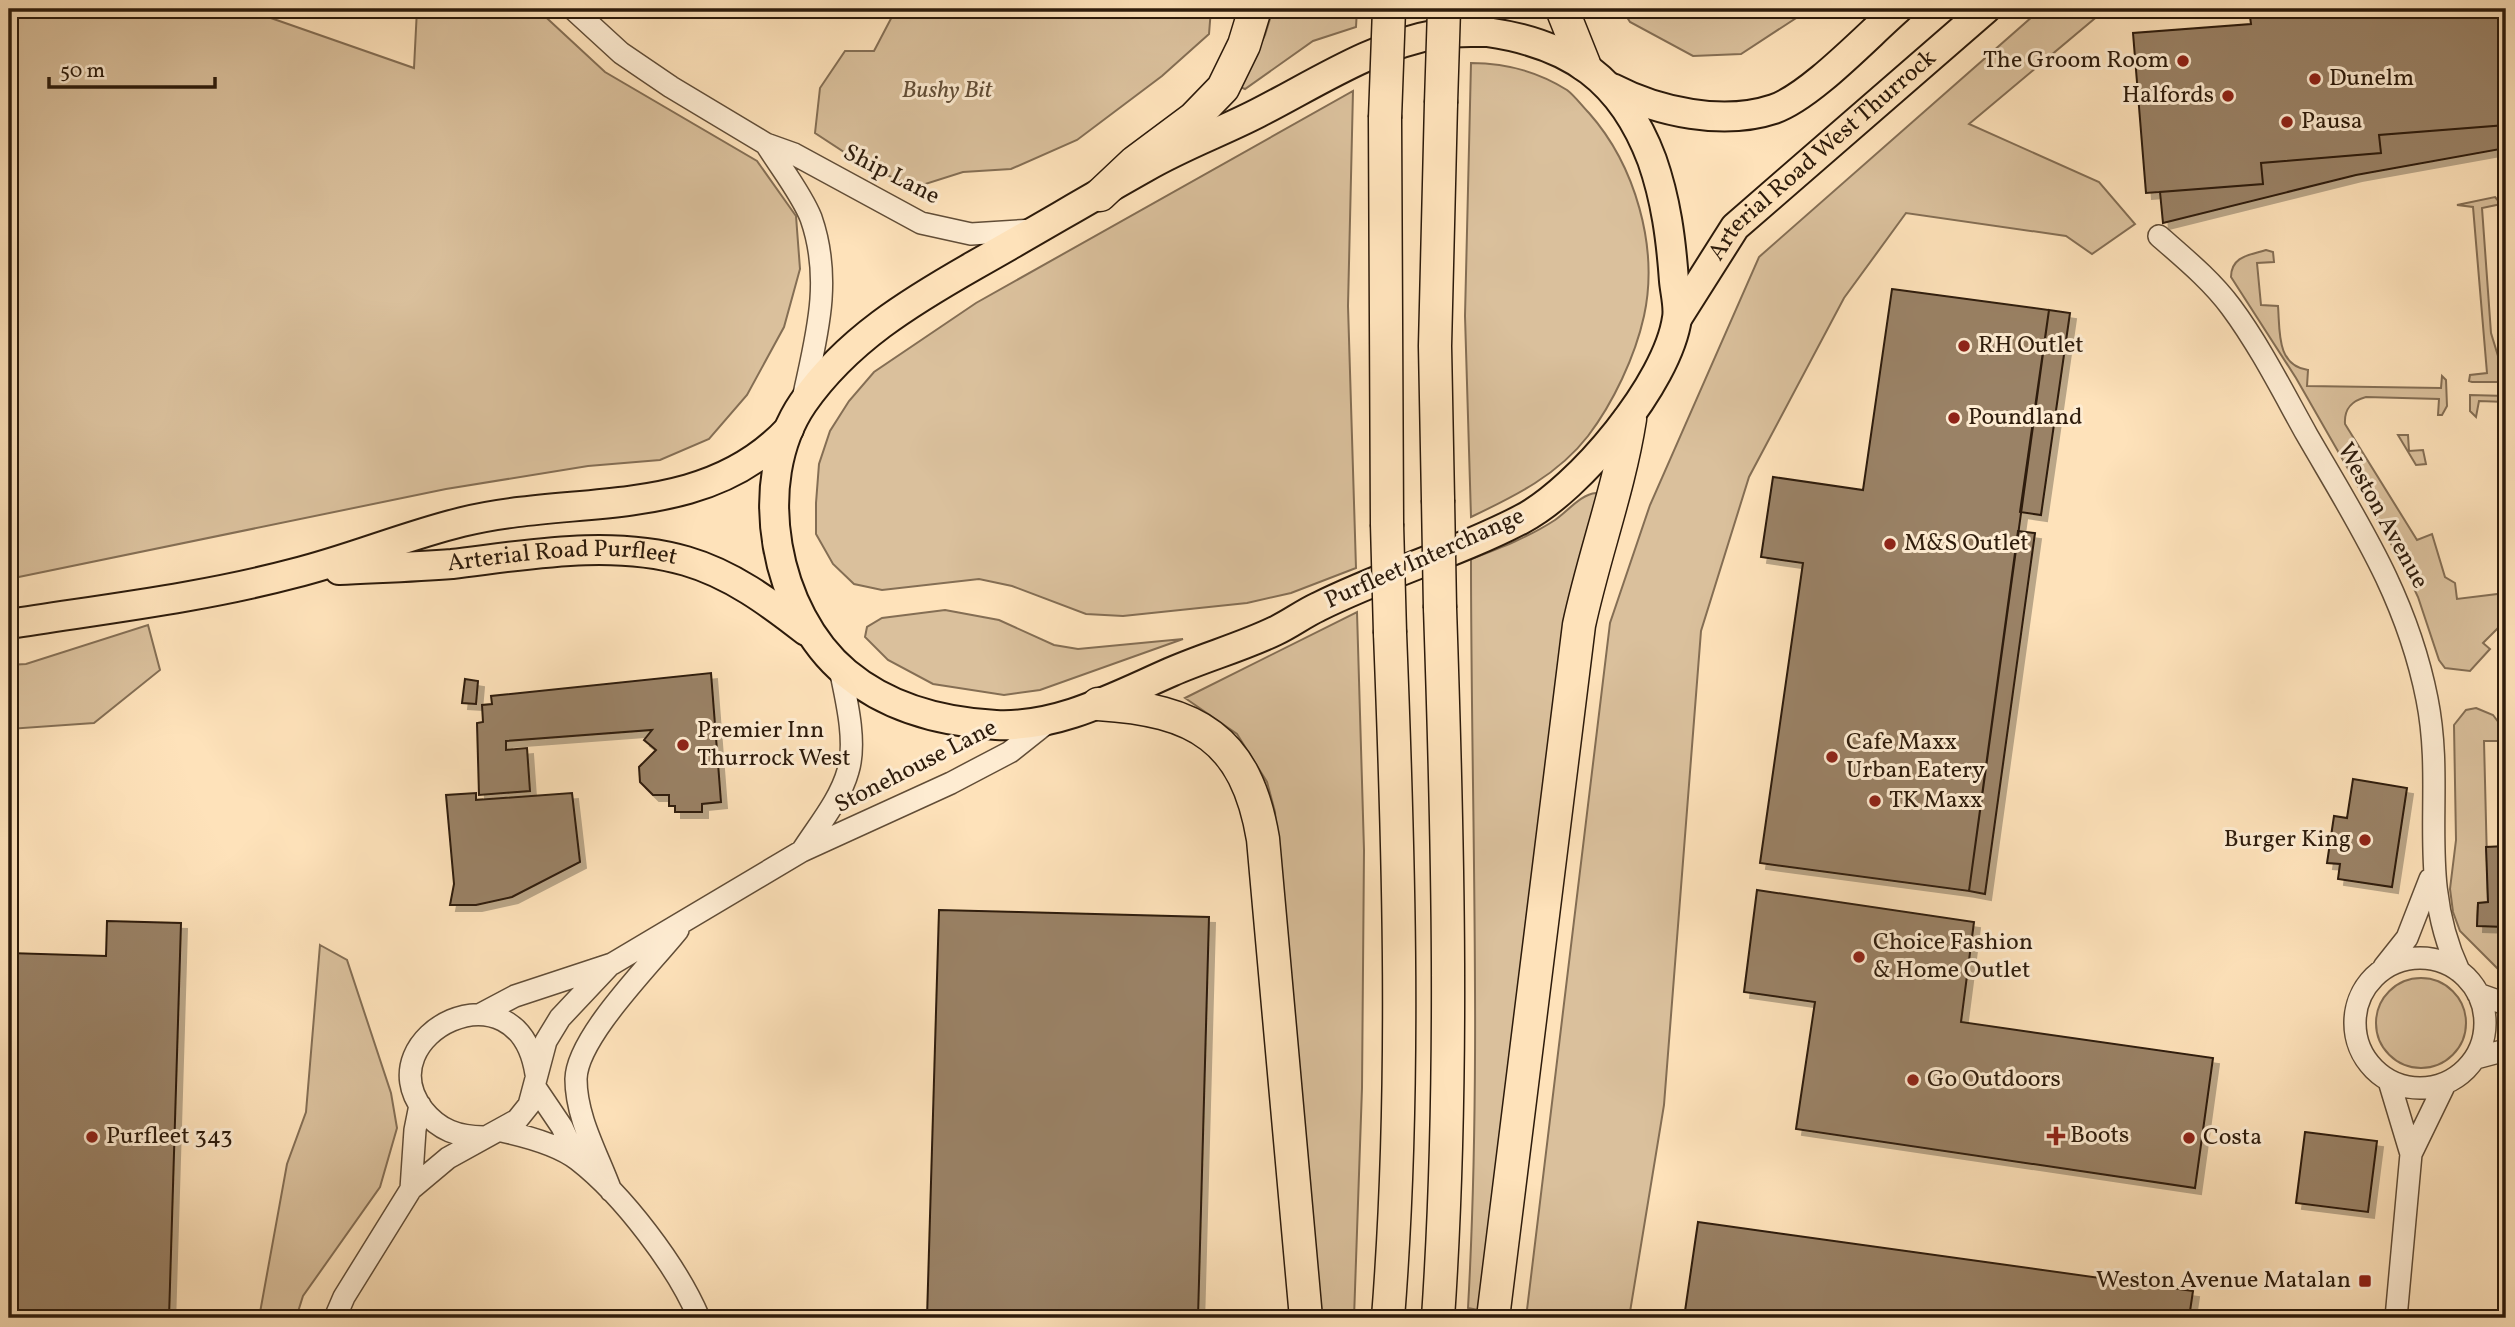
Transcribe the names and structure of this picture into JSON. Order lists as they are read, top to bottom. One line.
{"streets":{"main road":["Arterial Road West Thurrock","Purfleet Interchange","Arterial Road Purfleet"],"street":["Ship Lane","Weston Avenue","Stonehouse Lane"]},"crossings":[["Arterial Road West Thurrock","Purfleet Interchange"],["Ship Lane","Purfleet Interchange"],["Ship Lane","Arterial Road Purfleet"],["Purfleet Interchange","Arterial Road Purfleet"],["Purfleet Interchange","Stonehouse Lane"]],"parks":["Bushy Bit"],"places":{"other":["The Groom Room","Dunelm","Halfords","Pausa","RH Outlet","Poundland","M&S Outlet","Premier Inn Thurrock West","Cafe Maxx Urban Eatery","TK Maxx","Burger King","Choice Fashion & Home Outlet","Go Outdoors","Purfleet 343","Costa"],"health":["Boots"],"transit":["Weston Avenue Matalan"]},"scale_bar":"50 m"}
